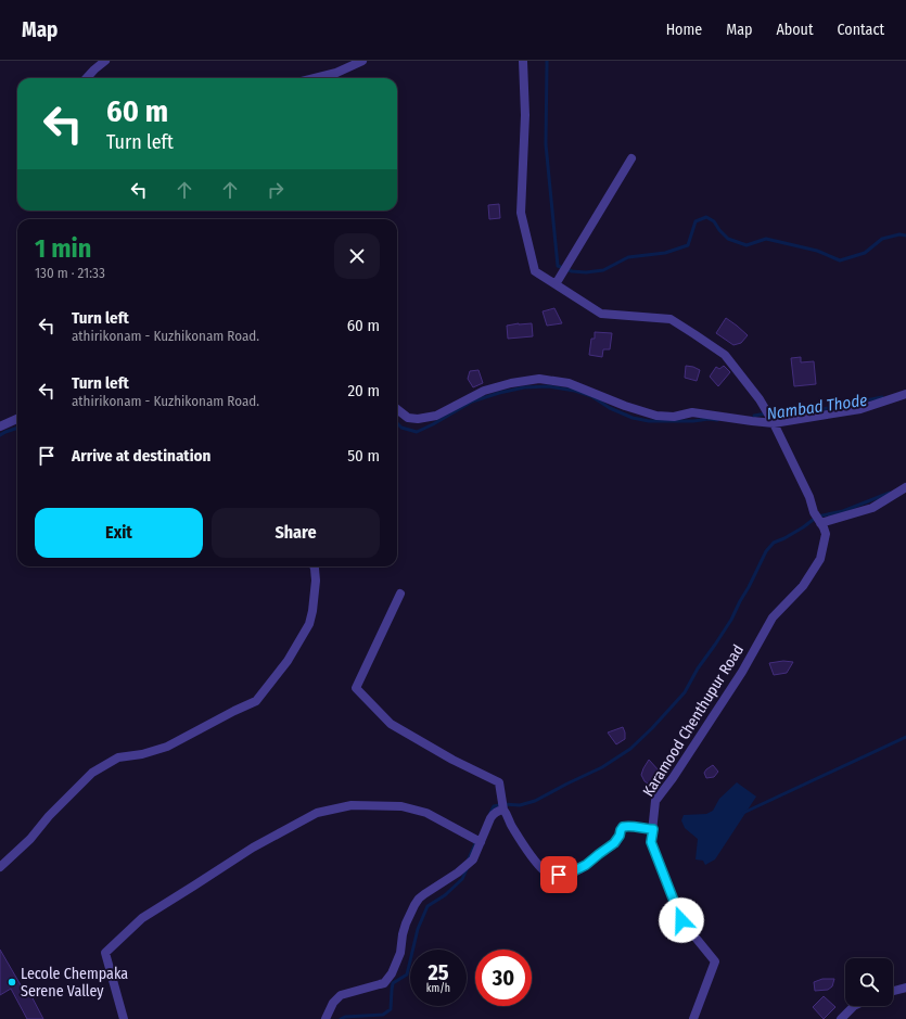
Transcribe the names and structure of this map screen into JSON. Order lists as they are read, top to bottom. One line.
{"streets":{"street":["Karamood Chenthupur Road"]},"water":["Nambad Thode"],"places":["Lecole Chempaka Serene Valley"],"page":{"header":"Map","nav":["Home","Map","About","Contact"],"turn":["60 m","Turn left"],"heading":["1 min","130 m · 21:33"],"list":[{"name":"Turn left","note":"athirikonam - Kuzhikonam Road.","value":"60 m"},{"name":"Turn left","note":"athirikonam - Kuzhikonam Road.","value":"20 m"},{"name":"Arrive at destination","value":"50 m"}],"buttons":["Exit","Share"],"speed":"25 km/h","limit":"30"}}
